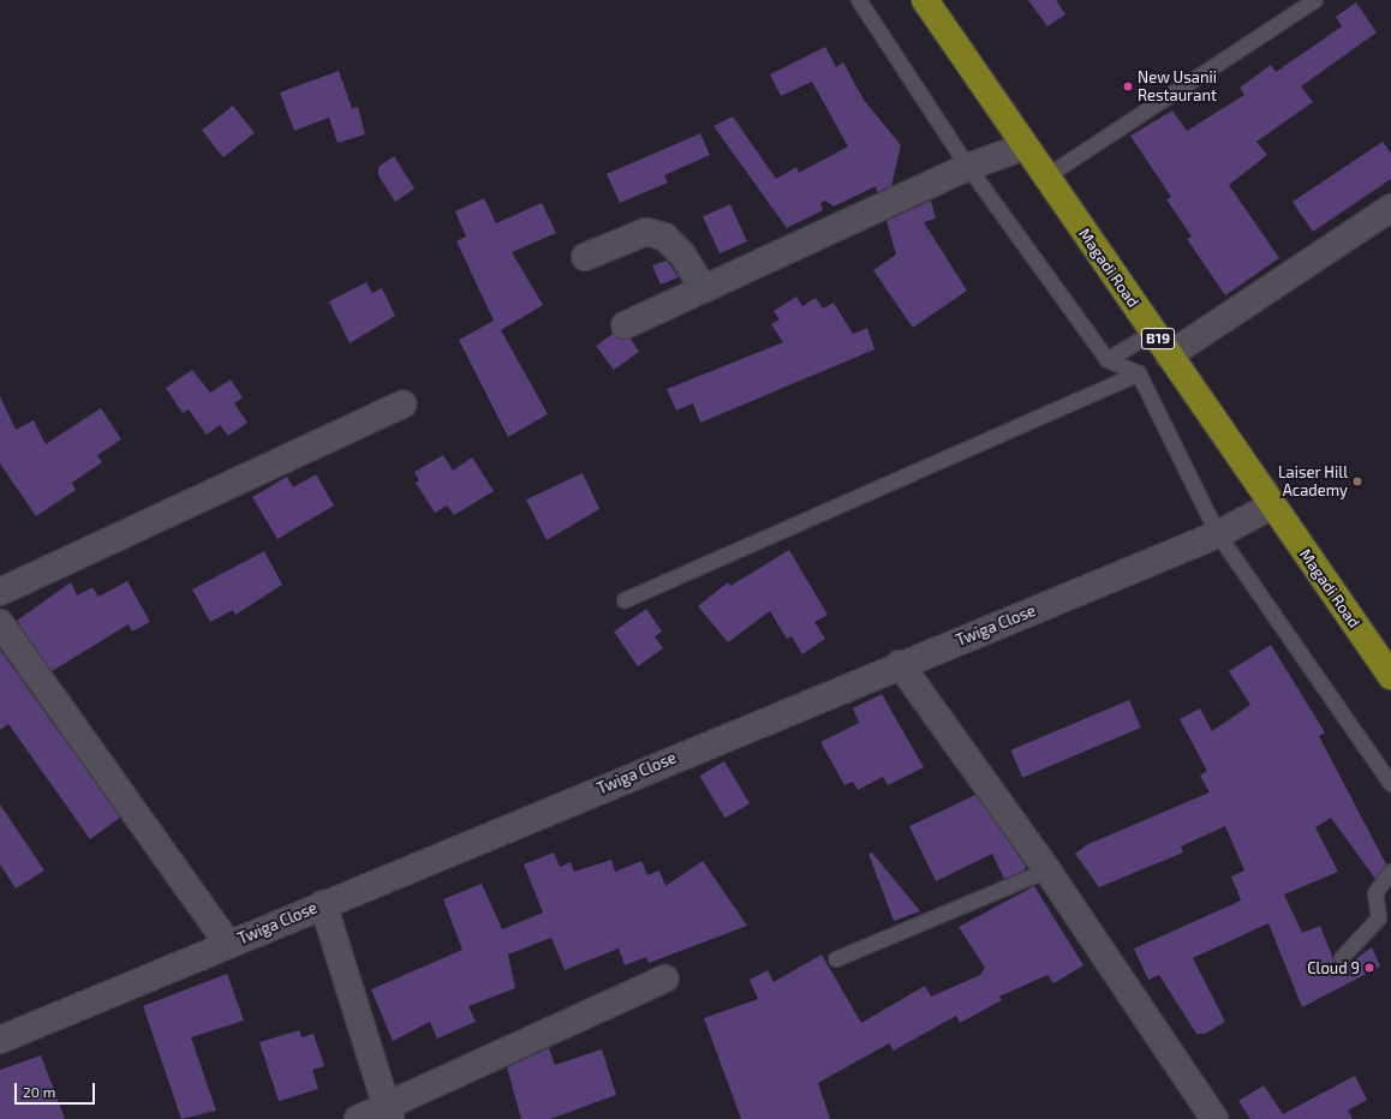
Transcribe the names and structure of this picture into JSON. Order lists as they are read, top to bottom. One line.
{"streets":{"highway":["Magadi Road","B19"],"street":["Twiga Close"]},"crossings":[["Magadi Road","Twiga Close"]],"places":["New Usanii Restaurant","Laiser Hill Academy","Cloud 9"],"scale_bar":"20 m"}
